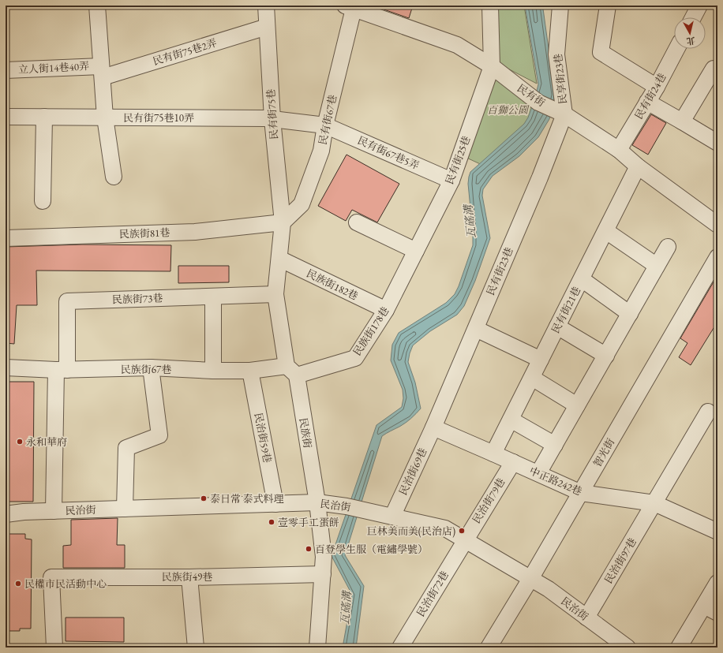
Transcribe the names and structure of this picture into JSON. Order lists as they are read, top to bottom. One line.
{"streets":{"street":["民有街75巷2弄","立人街14巷40弄","民享街23巷","民有街","民有街24巷","民有街75巷","民有街75巷10弄","民有街67巷","民有街67巷5弄","民有街25巷","民族街81巷","民有街23巷","民族街182巷","民族街73巷","民有街21巷","民族街178巷","民族街67巷","民族街","民治街59巷","智光街","民治街69巷","中正路242巷","民治街79巷","民治街","民治街97巷","民族街49巷","民治街72巷"]},"crossings":[["民有街75巷2弄","立人街14巷40弄"],["民有街75巷2弄","民有街75巷"],["民享街23巷","民有街"],["民享街23巷","民有街23巷"],["民有街","民有街24巷"],["民有街","民有街67巷"],["民有街","民有街25巷"],["民有街","民有街23巷"],["民有街","民有街21巷"],["民有街75巷","民有街75巷10弄"],["民有街75巷","民有街67巷"],["民有街75巷","民族街81巷"],["民有街75巷","民族街"],["民有街75巷10弄","民有街67巷"],["民有街75巷10弄","民有街67巷5弄"],["民有街67巷","民有街67巷5弄"],["民有街67巷","民族街81巷"],["民有街67巷","民族街"],["民有街67巷5弄","民有街25巷"],["民有街25巷","民族街178巷"],["民族街81巷","民族街"],["民有街23巷","民治街69巷"],["民有街23巷","中正路242巷"],["民族街182巷","民族街178巷"],["民族街182巷","民族街"],["民族街73巷","民族街67巷"],["民族街73巷","民族街"],["民有街21巷","中正路242巷"],["民族街178巷","民族街67巷"],["民族街178巷","民族街"],["民族街67巷","民族街"],["民族街67巷","民治街59巷"],["民族街","民治街"],["民族街","民族街49巷"],["民治街59巷","民治街"],["智光街","中正路242巷"],["智光街","民治街"],["民治街69巷","中正路242巷"],["民治街69巷","民治街"],["中正路242巷","民治街79巷"],["中正路242巷","民治街97巷"],["民治街79巷","民治街"],["民治街79巷","民治街72巷"],["民治街","民治街97巷"],["民治街","民治街72巷"]],"water":["瓦磘溝"],"parks":["百獅公園"],"places":["永和華府","泰日常 泰式料理","壹零手工蛋餅","巨林美而美(民治店)","百登學生服（電繡學號）","民權市民活動中心"],"north":"bottom"}
